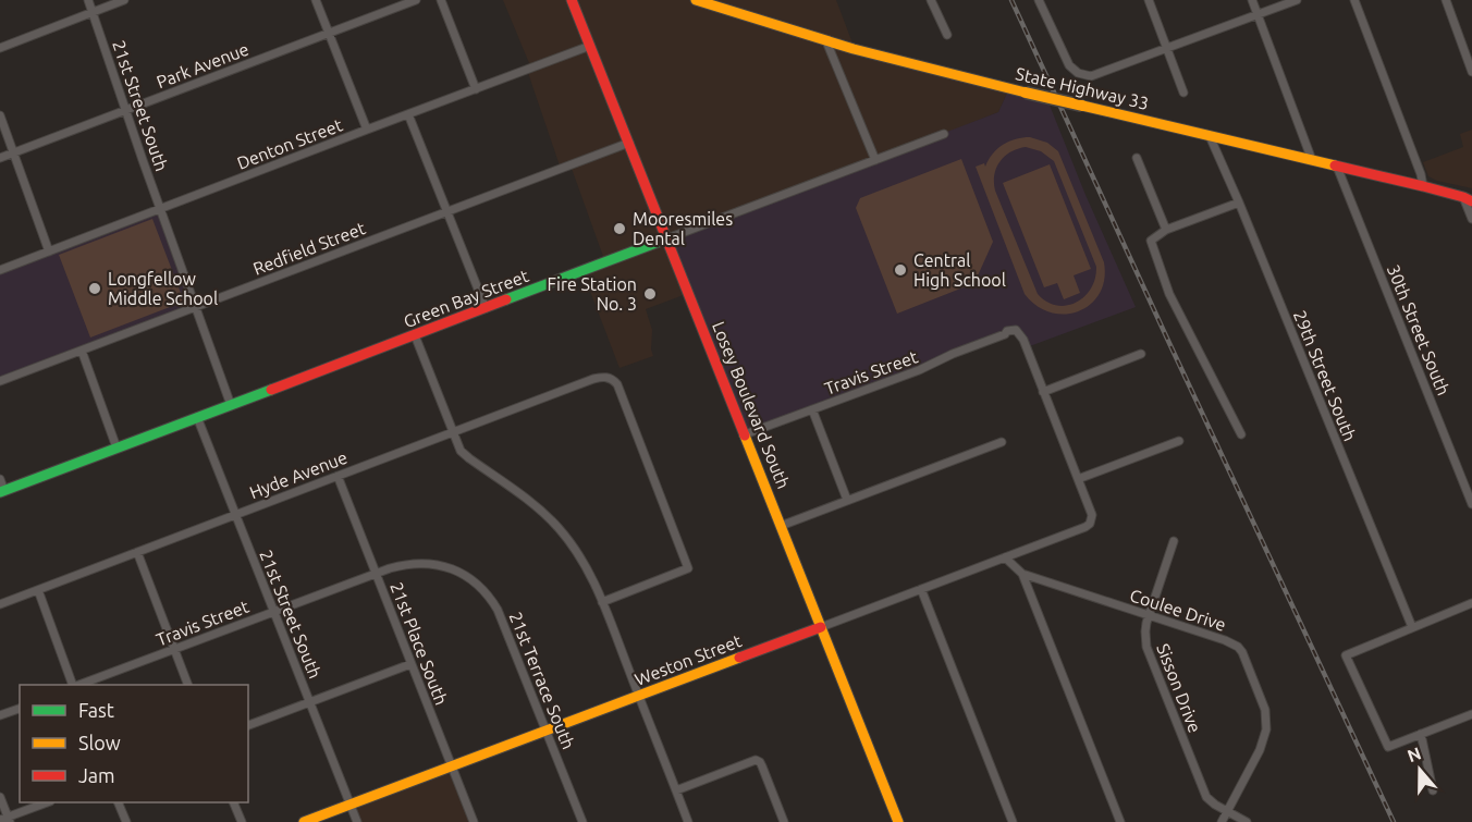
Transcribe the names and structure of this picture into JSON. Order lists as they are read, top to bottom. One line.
{"streets":{"main road":["State Highway 33","Green Bay Street","Losey Boulevard South","Weston Street"],"street":["Park Avenue","21st Street South","Denton Street","Redfield Street","30th Street South","Travis Street","29th Street South","Hyde Avenue","Coulee Drive","21st Place South","21st Terrace South","Sisson Drive"]},"crossings":[["Park Avenue","21st Street South"],["State Highway 33","30th Street South"],["State Highway 33","29th Street South"],["21st Street South","Denton Street"],["21st Street South","Redfield Street"],["21st Street South","Green Bay Street"],["21st Street South","Travis Street"],["21st Street South","Hyde Avenue"],["21st Street South","Weston Street"],["Denton Street","Losey Boulevard South"],["Redfield Street","Losey Boulevard South"],["Green Bay Street","Losey Boulevard South"],["Travis Street","Losey Boulevard South"],["Travis Street","21st Place South"],["Travis Street","21st Terrace South"],["Losey Boulevard South","Weston Street"],["Hyde Avenue","21st Place South"],["Coulee Drive","Weston Street"],["Coulee Drive","Sisson Drive"],["21st Place South","Weston Street"],["21st Place South","21st Terrace South"],["Weston Street","21st Terrace South"]],"places":["Mooresmiles Dental","Central High School","Longfellow Middle School","Fire Station No. 3"],"legend":["Fast","Slow","Jam"],"north":"top"}
